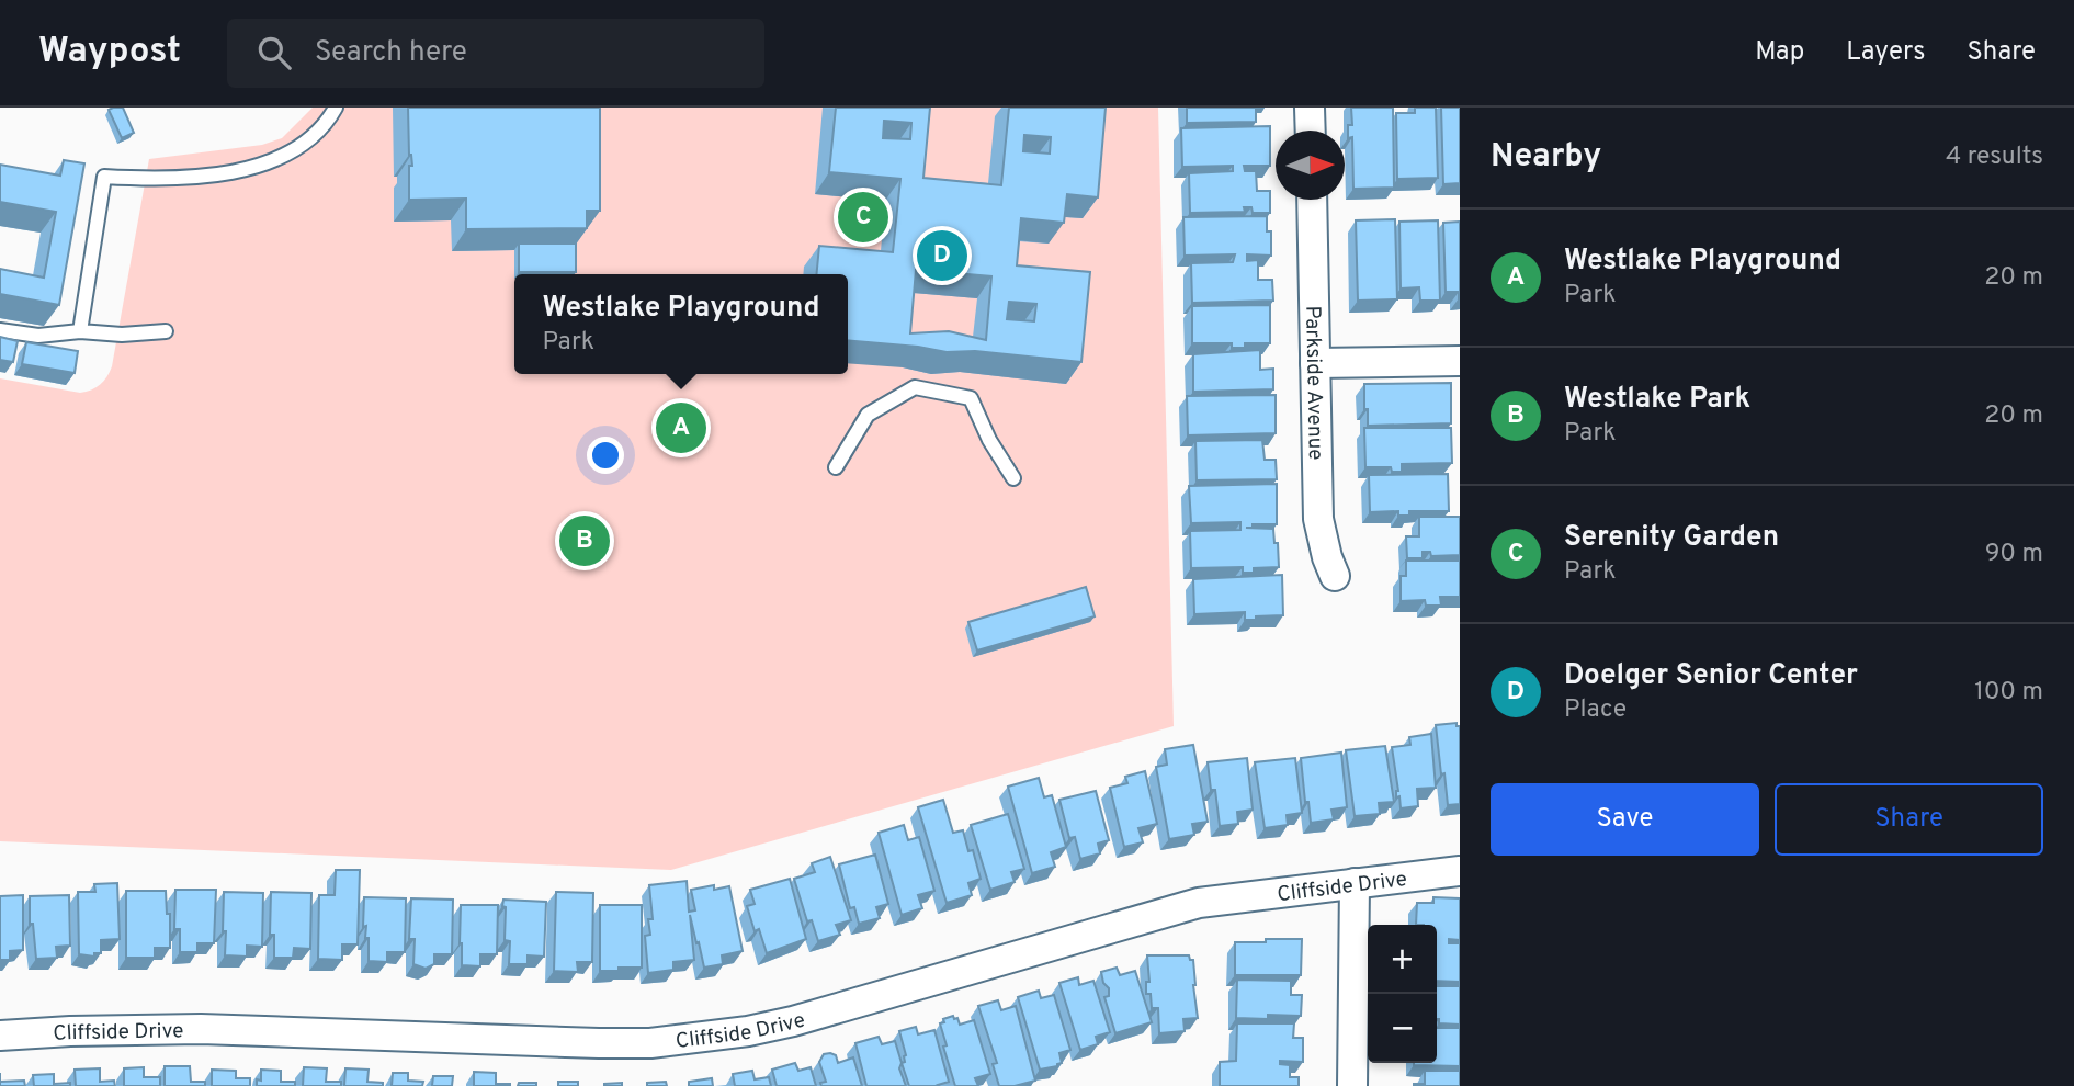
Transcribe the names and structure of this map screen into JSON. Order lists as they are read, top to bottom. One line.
{"streets":{"street":["Parkside Avenue","Cliffside Drive"]},"north":"right","page":{"header":"Waypost","search":"Search here","nav":["Map","Layers","Share"],"heading":["Nearby","4 results"],"pins":["C","D","A","B"],"list":[{"mark":"A","name":"Westlake Playground","note":"Park","value":"20 m"},{"mark":"B","name":"Westlake Park","note":"Park","value":"20 m"},{"mark":"C","name":"Serenity Garden","note":"Park","value":"90 m"},{"mark":"D","name":"Doelger Senior Center","note":"Place","value":"100 m"}],"popup":["Westlake Playground","Park"],"buttons":["Save","Share"],"map_buttons":["+","−"]}}
